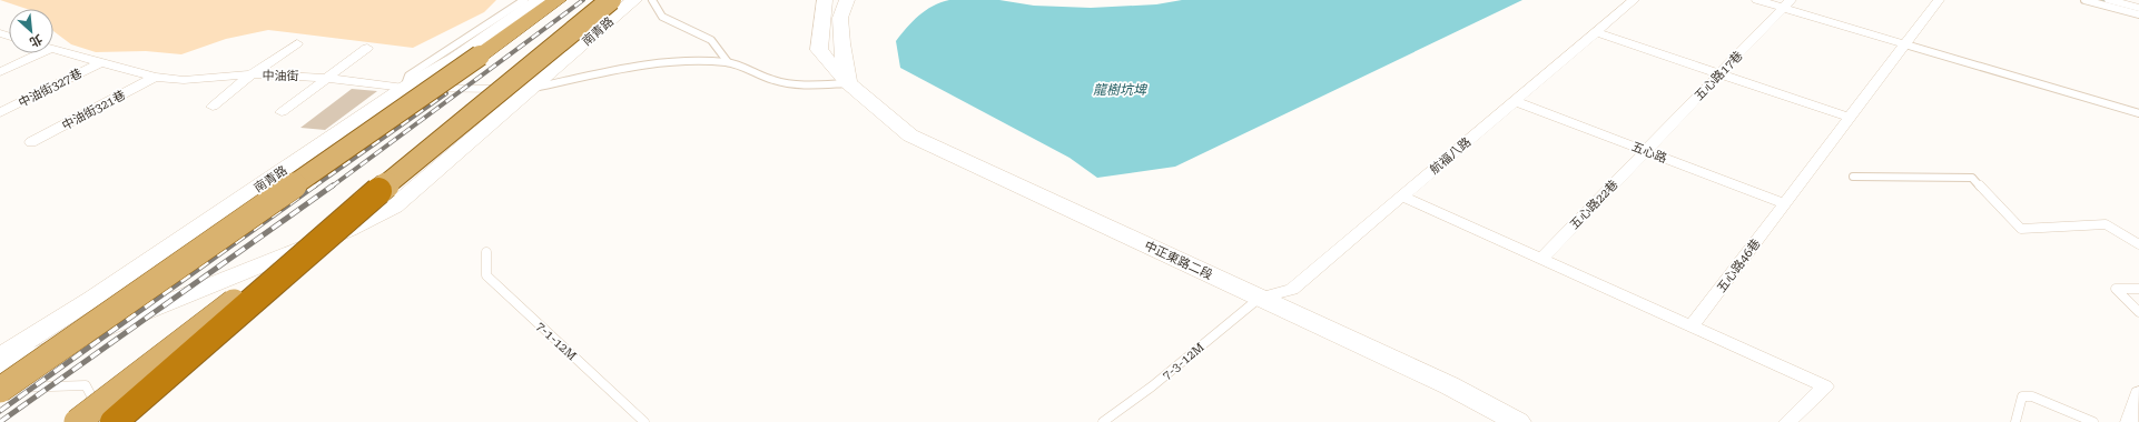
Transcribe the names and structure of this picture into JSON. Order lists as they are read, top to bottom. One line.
{"streets":{"main road":["南青路","中正東路二段"],"street":["中油街","五心路17巷","中油街327巷","中油街321巷","五心路","航福八路","五心路22巷","五心路46巷"],"lane":["7-1-12M","7-3-12M"]},"crossings":[["南青路","中油街"],["中油街","中油街327巷"],["中油街","中油街321巷"],["五心路17巷","五心路"],["五心路17巷","五心路22巷"],["五心路","航福八路"],["五心路","五心路22巷"],["五心路","五心路46巷"],["航福八路","中正東路二段"],["航福八路","7-3-12M"],["中正東路二段","7-3-12M"]],"water":["龍樹坑埤"],"north":"bottom right"}
